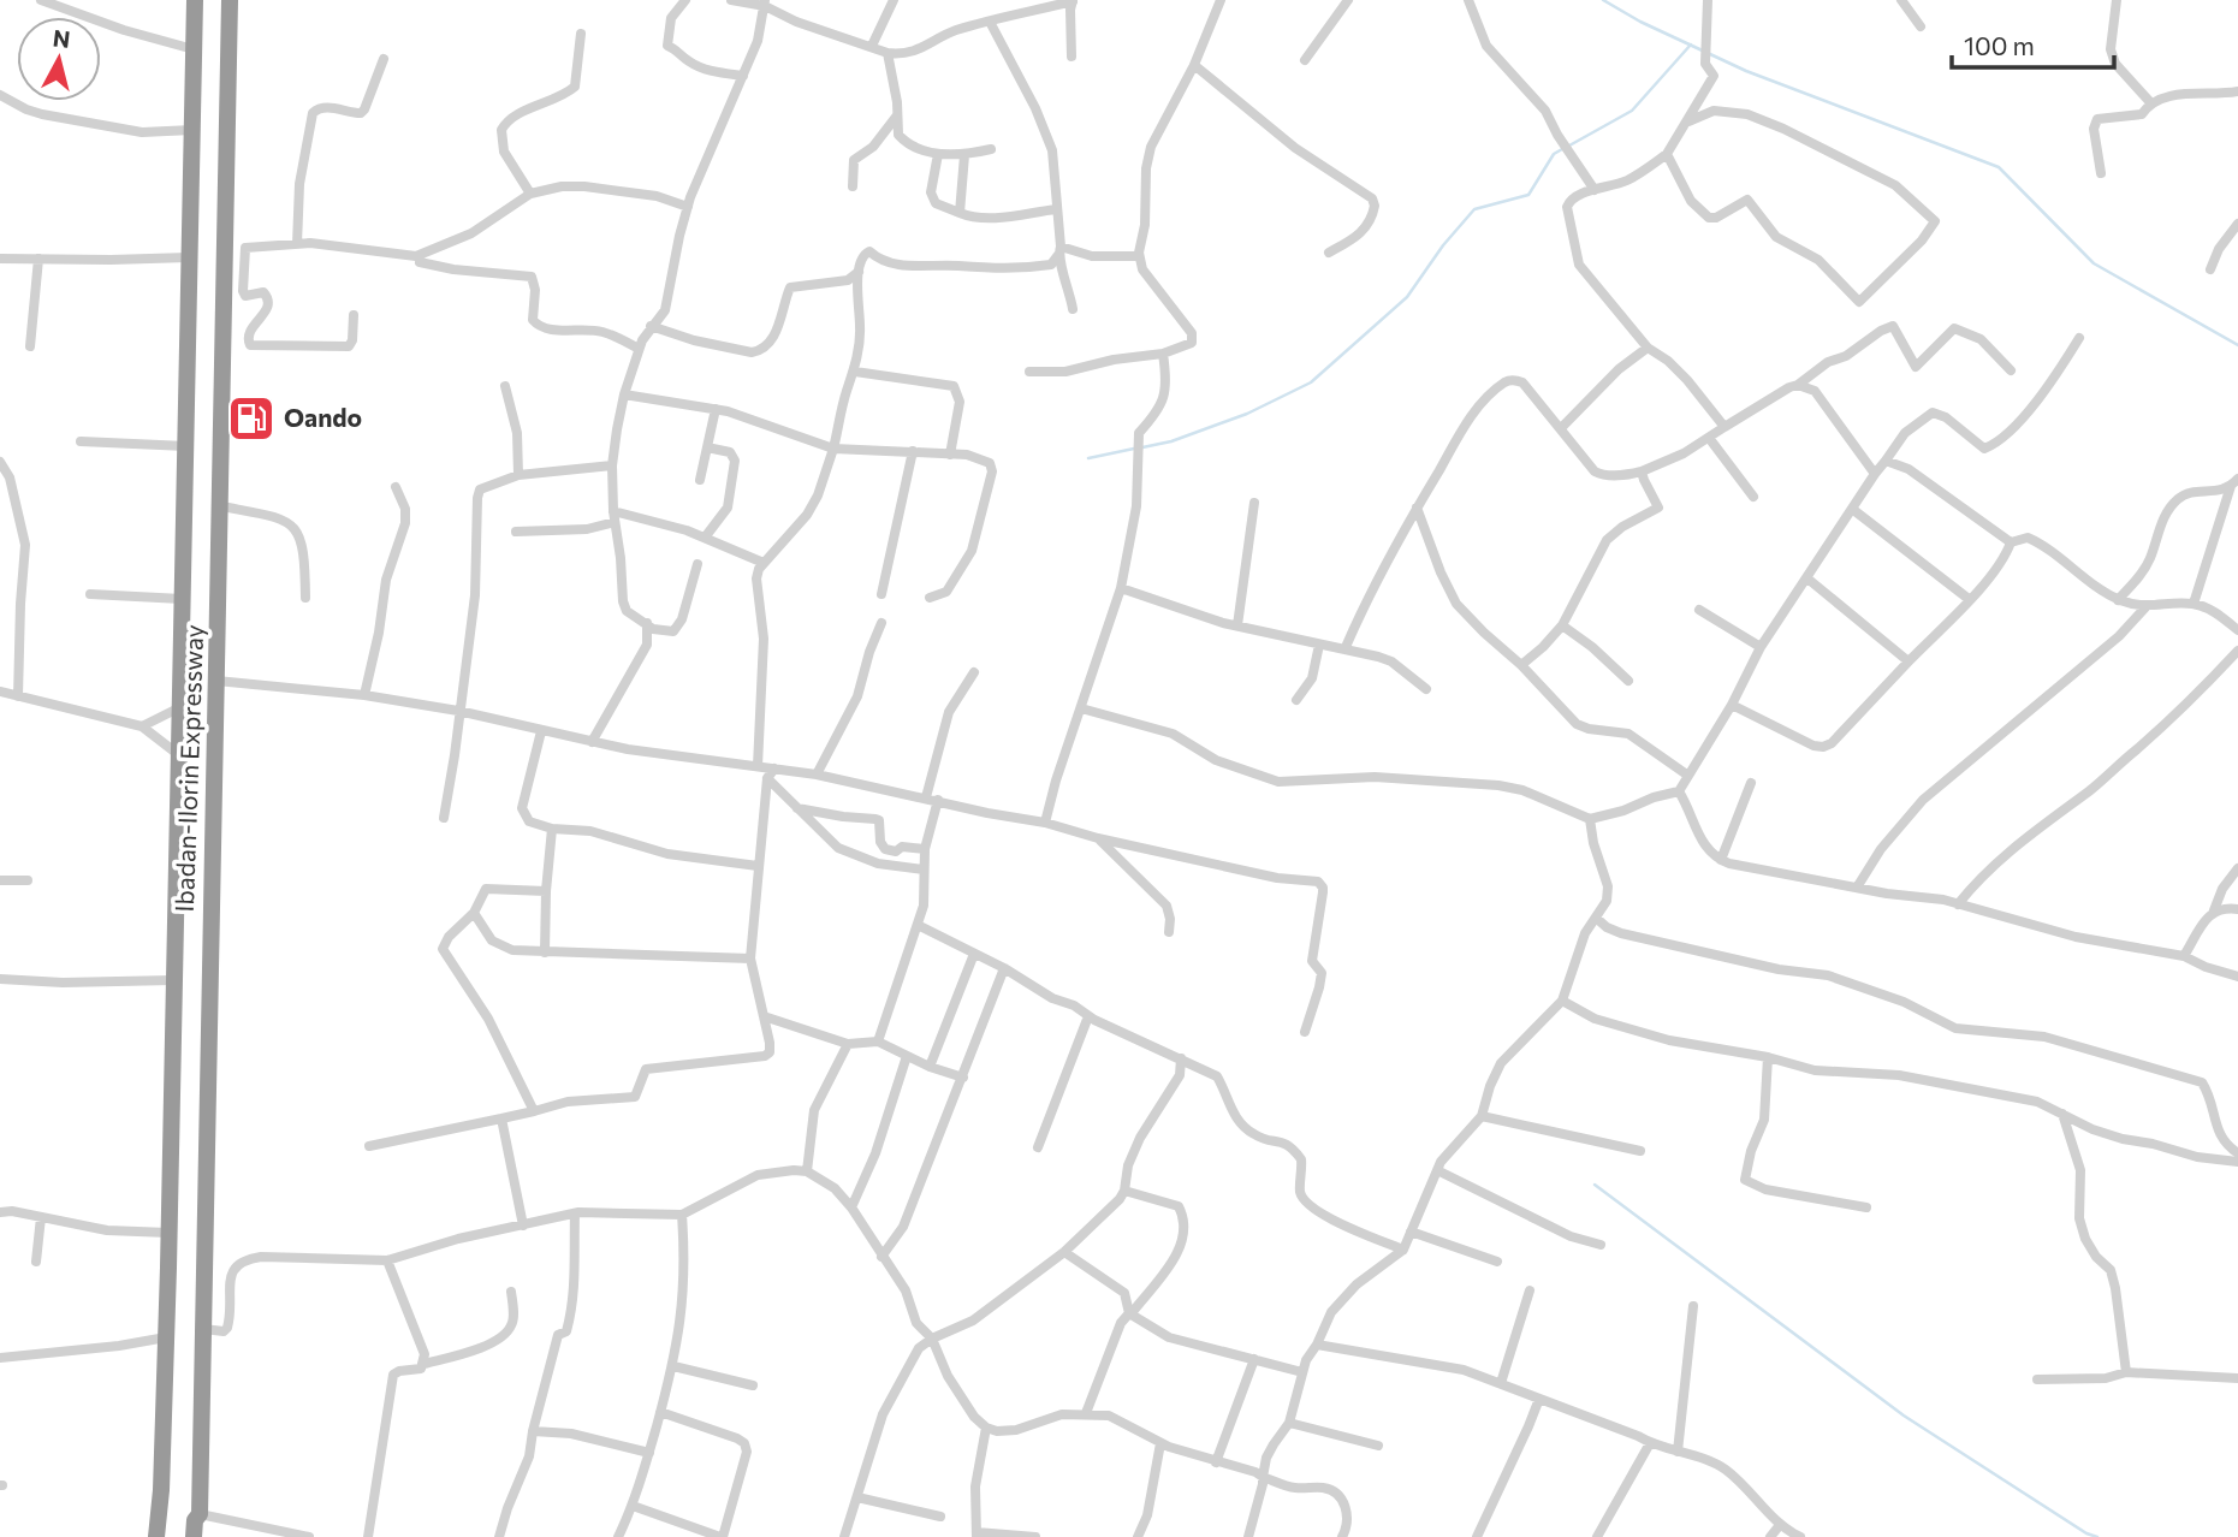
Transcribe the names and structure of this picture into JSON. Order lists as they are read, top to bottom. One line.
{"streets":{"highway":["Ibadan-Ilorin Expressway"]},"places":{"fuel station":["Oando"]},"scale_bar":"100 m","north":"top"}
